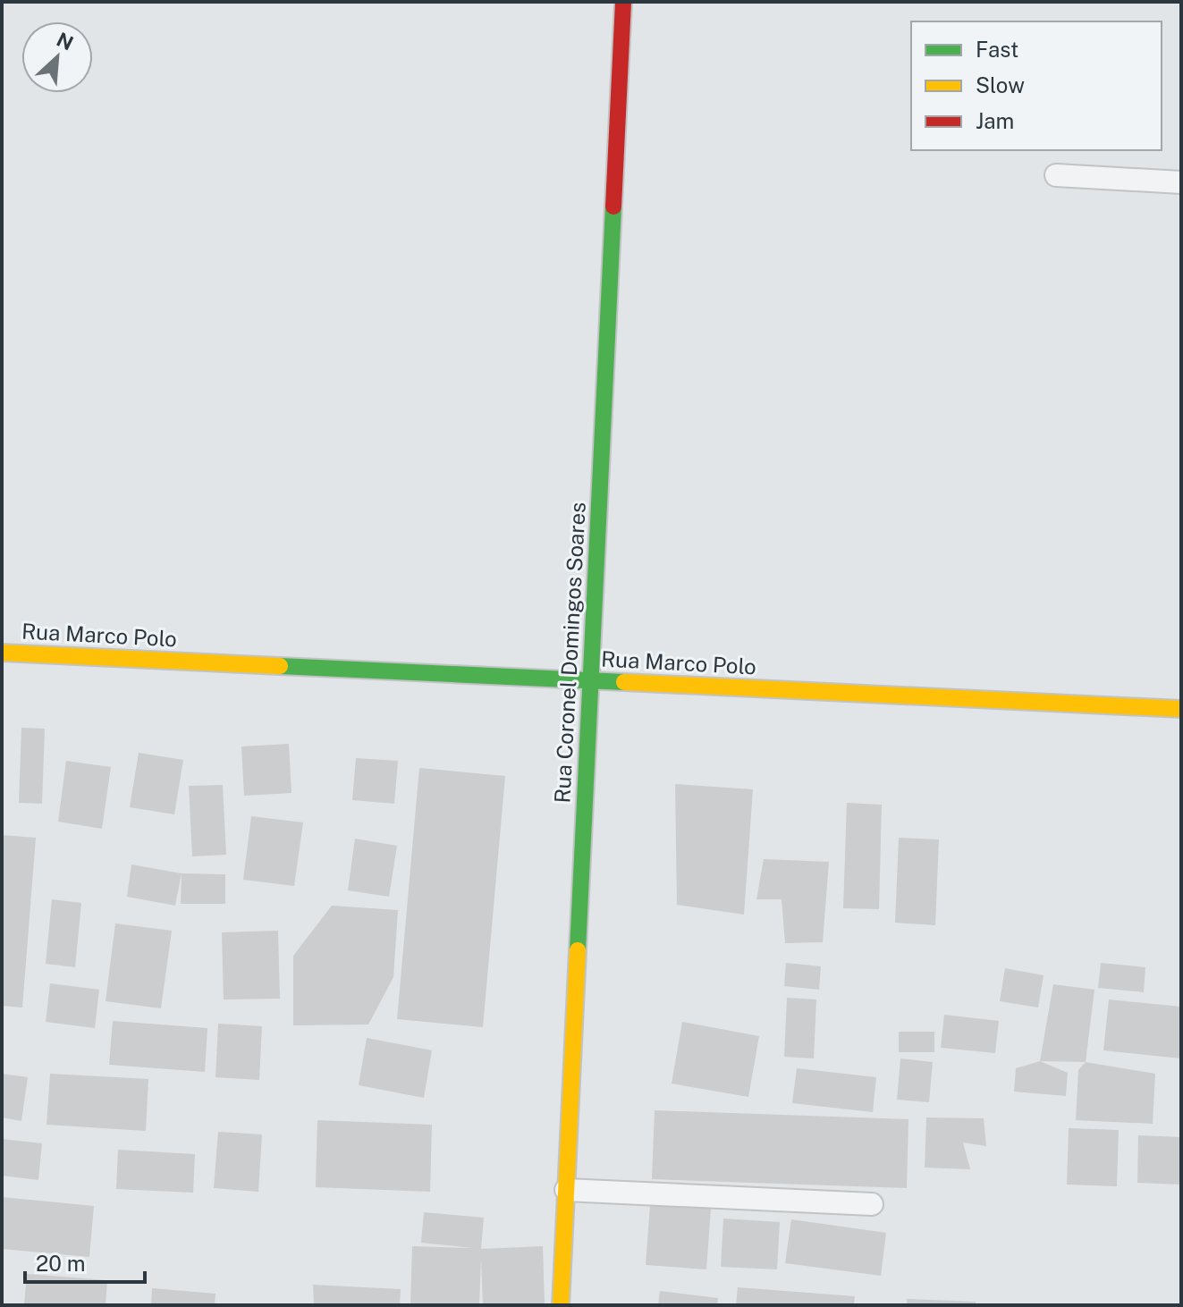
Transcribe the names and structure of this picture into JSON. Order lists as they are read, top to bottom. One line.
{"streets":{"street":["Rua Marco Polo","Rua Coronel Domingos Soares"]},"crossings":[["Rua Marco Polo","Rua Coronel Domingos Soares"]],"legend":["Fast","Slow","Jam"],"scale_bar":"20 m","north":"top right"}
